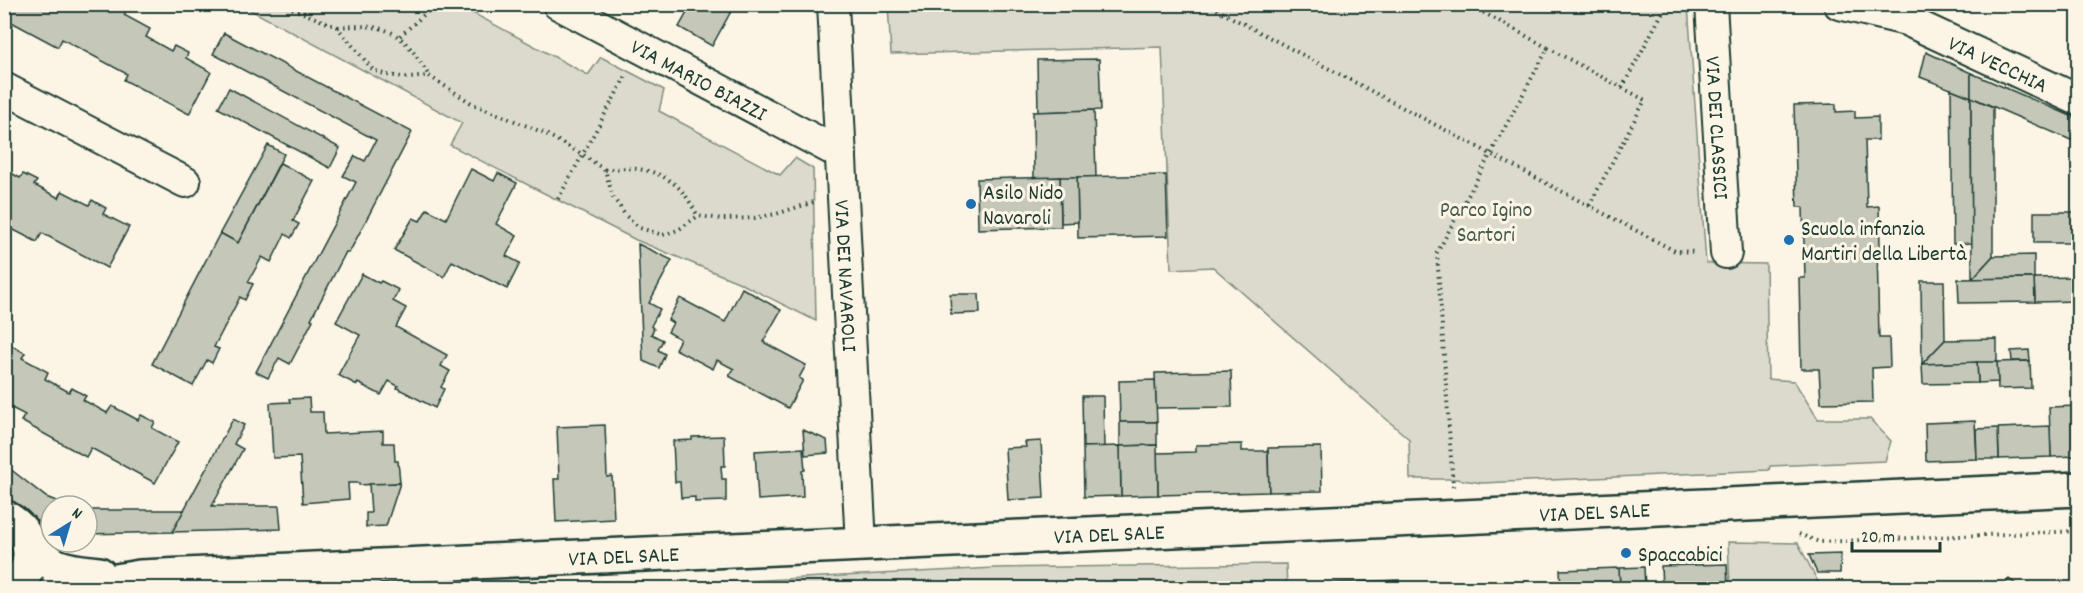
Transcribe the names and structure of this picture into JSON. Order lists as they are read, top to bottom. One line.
{"streets":{"street":["VIA VECCHIA","VIA MARIO BIAZZI","VIA DEI CLASSICI","VIA DEI NAVAROLI","VIA DEL SALE"]},"crossings":[["VIA MARIO BIAZZI","VIA DEI NAVAROLI"],["VIA DEI NAVAROLI","VIA DEL SALE"]],"parks":["Parco Igino Sartori"],"places":["Asilo Nido Navaroli","Scuola infanzia Martiri della Libertà","Spaccabici"],"scale_bar":"20 m","north":"top right"}
